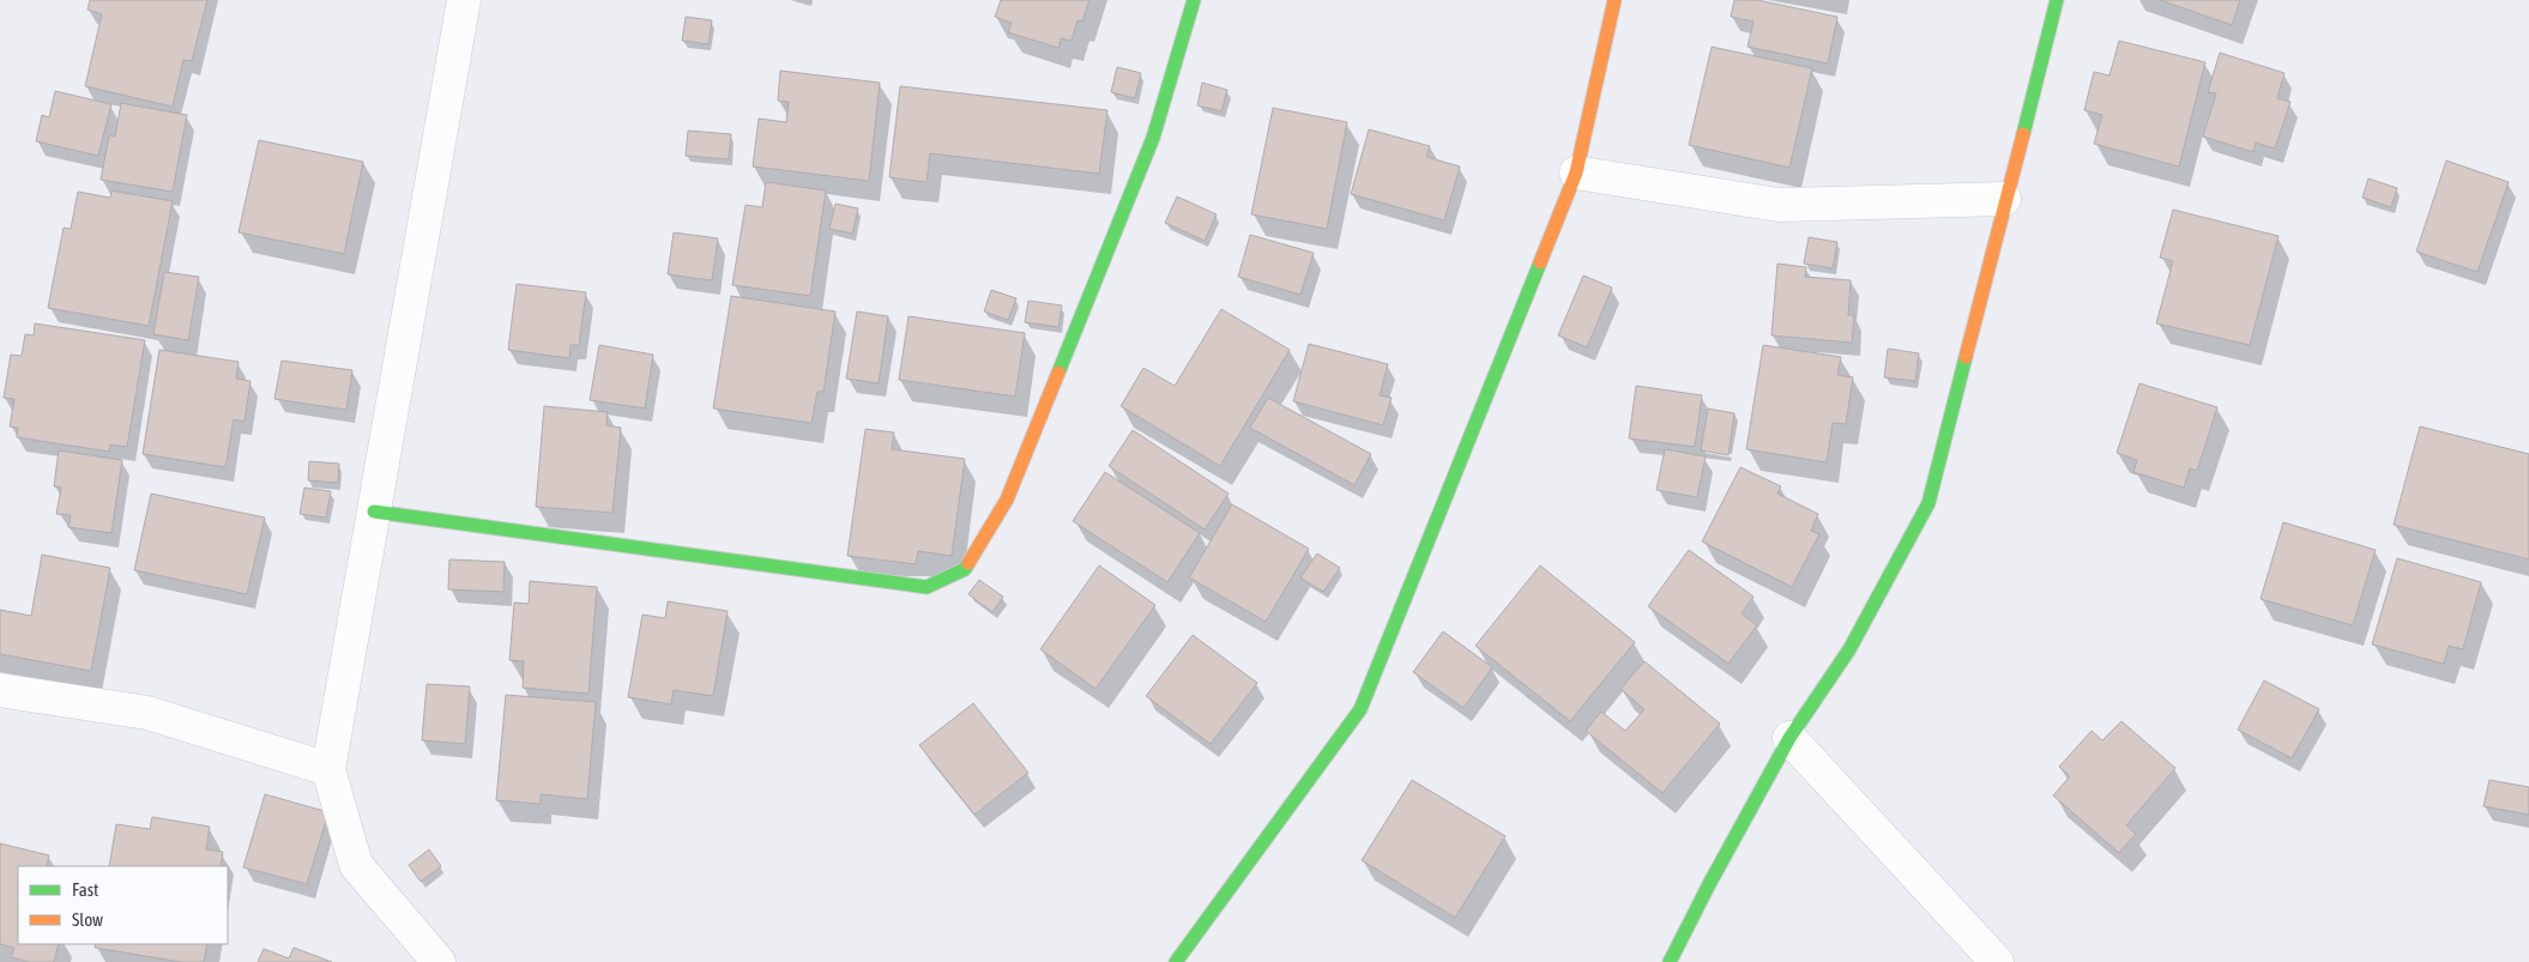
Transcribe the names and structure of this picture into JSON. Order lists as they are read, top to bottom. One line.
{"legend":["Fast","Slow"]}
